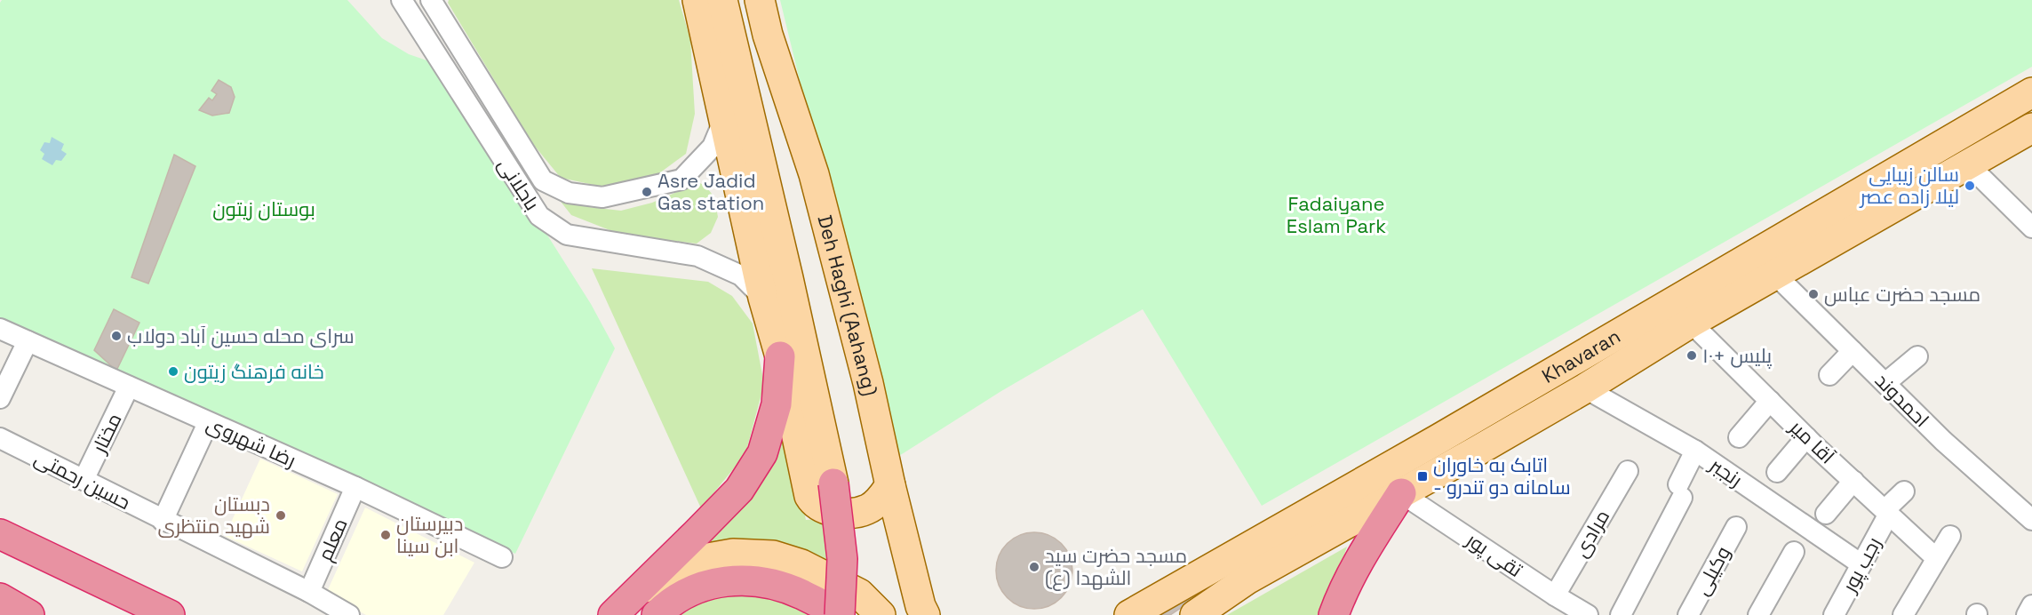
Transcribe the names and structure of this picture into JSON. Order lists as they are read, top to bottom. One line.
{"streets":{"main road":["Deh Haghi (Aahang)","Khavaran"],"street":["باجلانی","احمدوند","مختار","رضا شهروی","آقا میر","رنجبر","حسین رحمتی","مرادی","معلم","تقی پور","رجب پور","وکیلی"]},"crossings":[["Khavaran","احمدوند"],["Khavaran","آقا میر"],["Khavaran","رنجبر"],["Khavaran","تقی پور"],["مختار","رضا شهروی"],["مختار","حسین رحمتی"],["رضا شهروی","معلم"],["آقا میر","رجب پور"],["رنجبر","رجب پور"],["حسین رحمتی","معلم"],["مرادی","تقی پور"]],"parks":["Fadaiyane Eslam Park","بوستان زیتون"],"places":{"other":["سالن زیبایی لیلا زاده عصر","Asre Jadid Gas station","مسجد حضرت عباس","سرای محله حسین آباد دولاب","پلیس +۱۰","خانه فرهنگ زيتون","دبستان شهید منتظری","دبیرستان ابن سینا","مسجد حضرت سید الشهدا (ع)"],"transit":["اتابک به خاوران - سامانه دو تندرو"]}}
